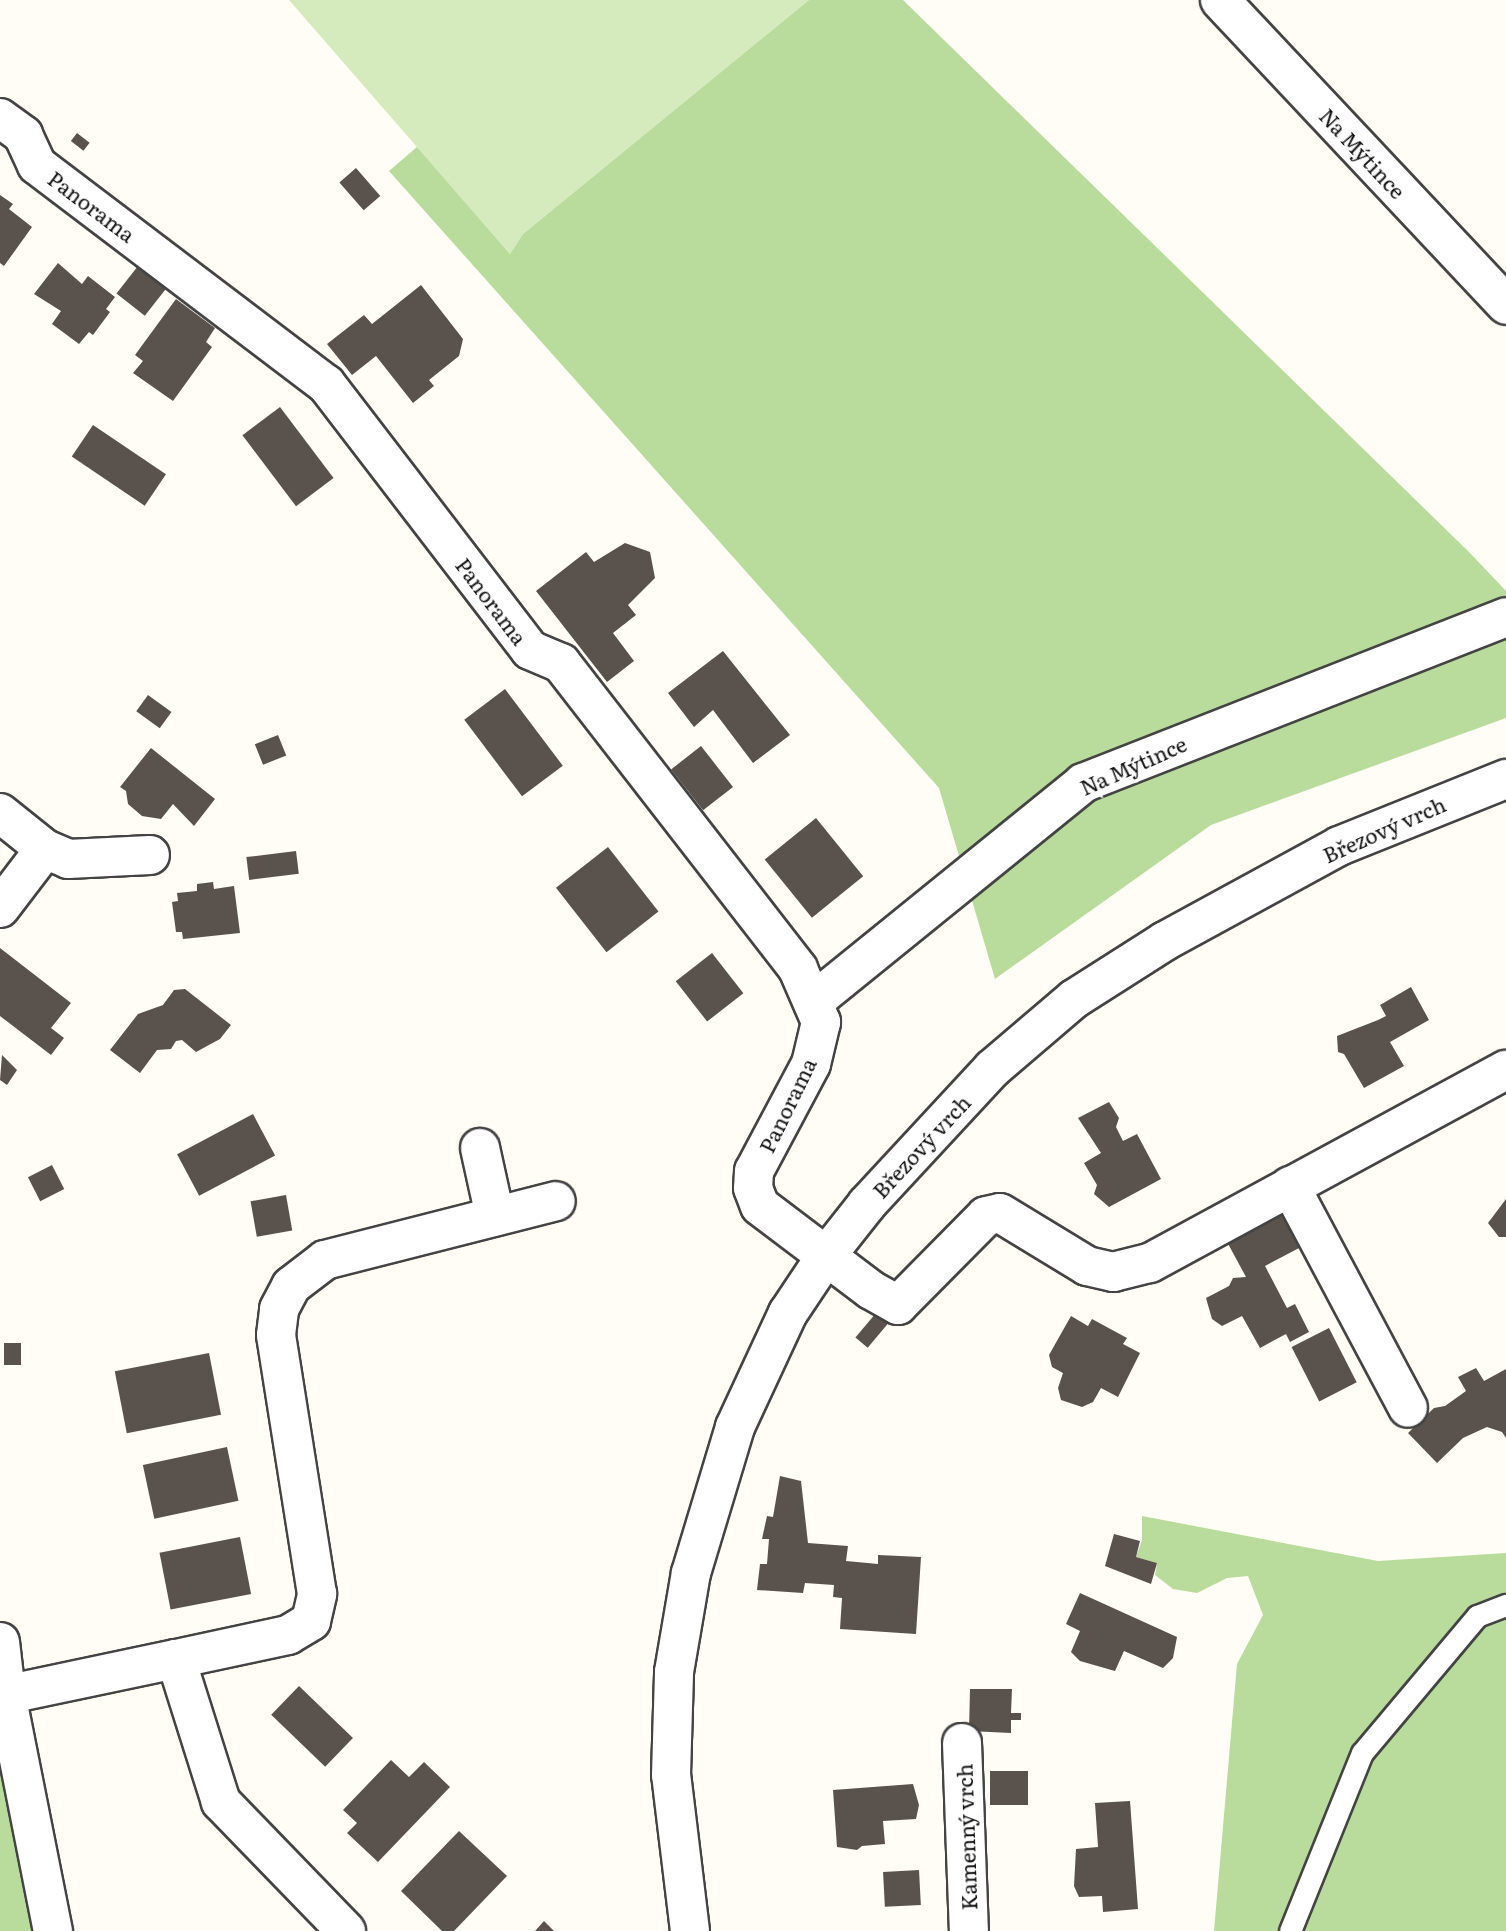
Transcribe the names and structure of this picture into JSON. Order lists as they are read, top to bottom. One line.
{"streets":{"street":["Na Mýtince","Panorama","Březový vrch","Kamenný vrch"]},"crossings":[["Na Mýtince","Panorama"],["Panorama","Březový vrch"]]}
